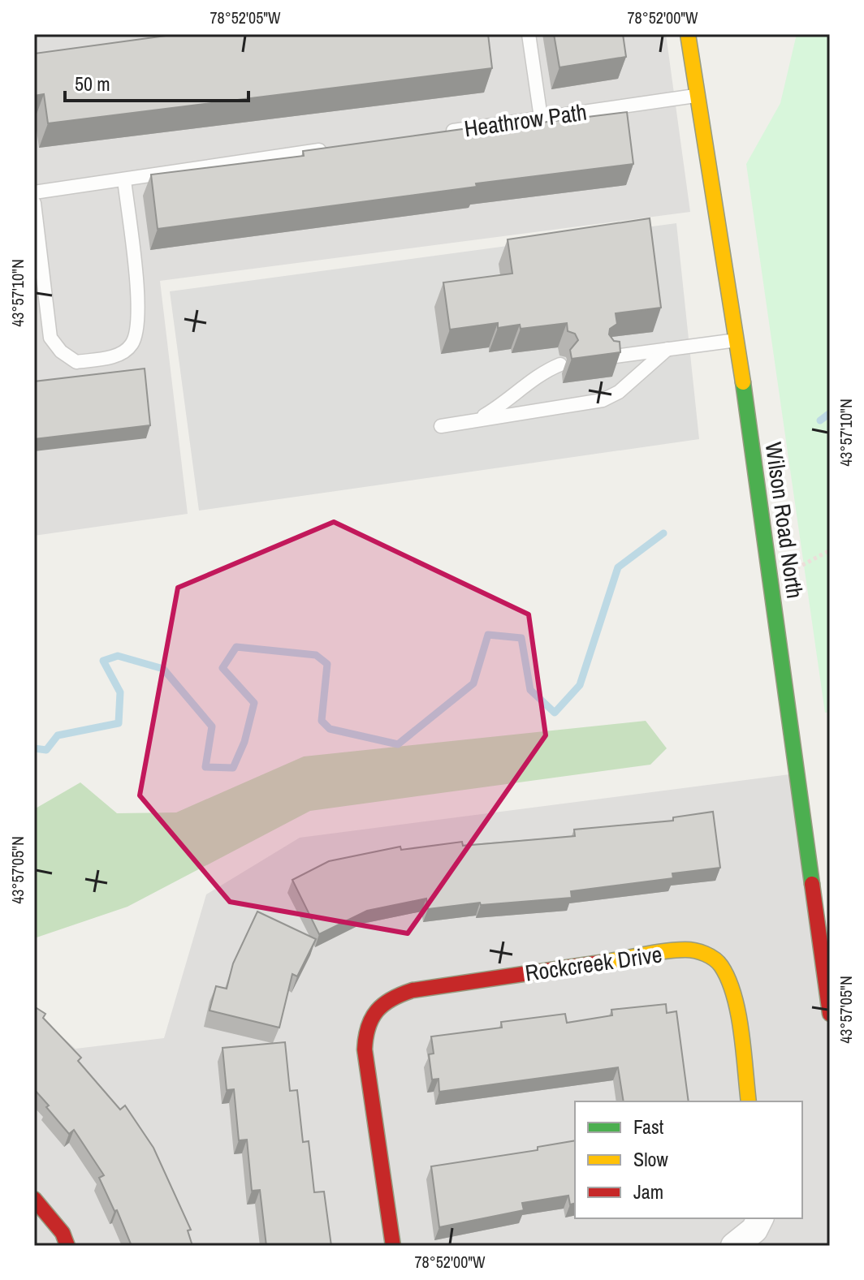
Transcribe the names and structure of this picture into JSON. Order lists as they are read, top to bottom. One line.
{"streets":{"street":["Wilson Road North","Rockcreek Drive"],"lane":["Heathrow Path"]},"crossings":[["Heathrow Path","Wilson Road North"]],"legend":["Fast","Slow","Jam"],"scale_bar":"50 m","coordinates":["78°52'05\"W","78°52'00\"W","43°57'10\"N","43°57'05\"N"]}
